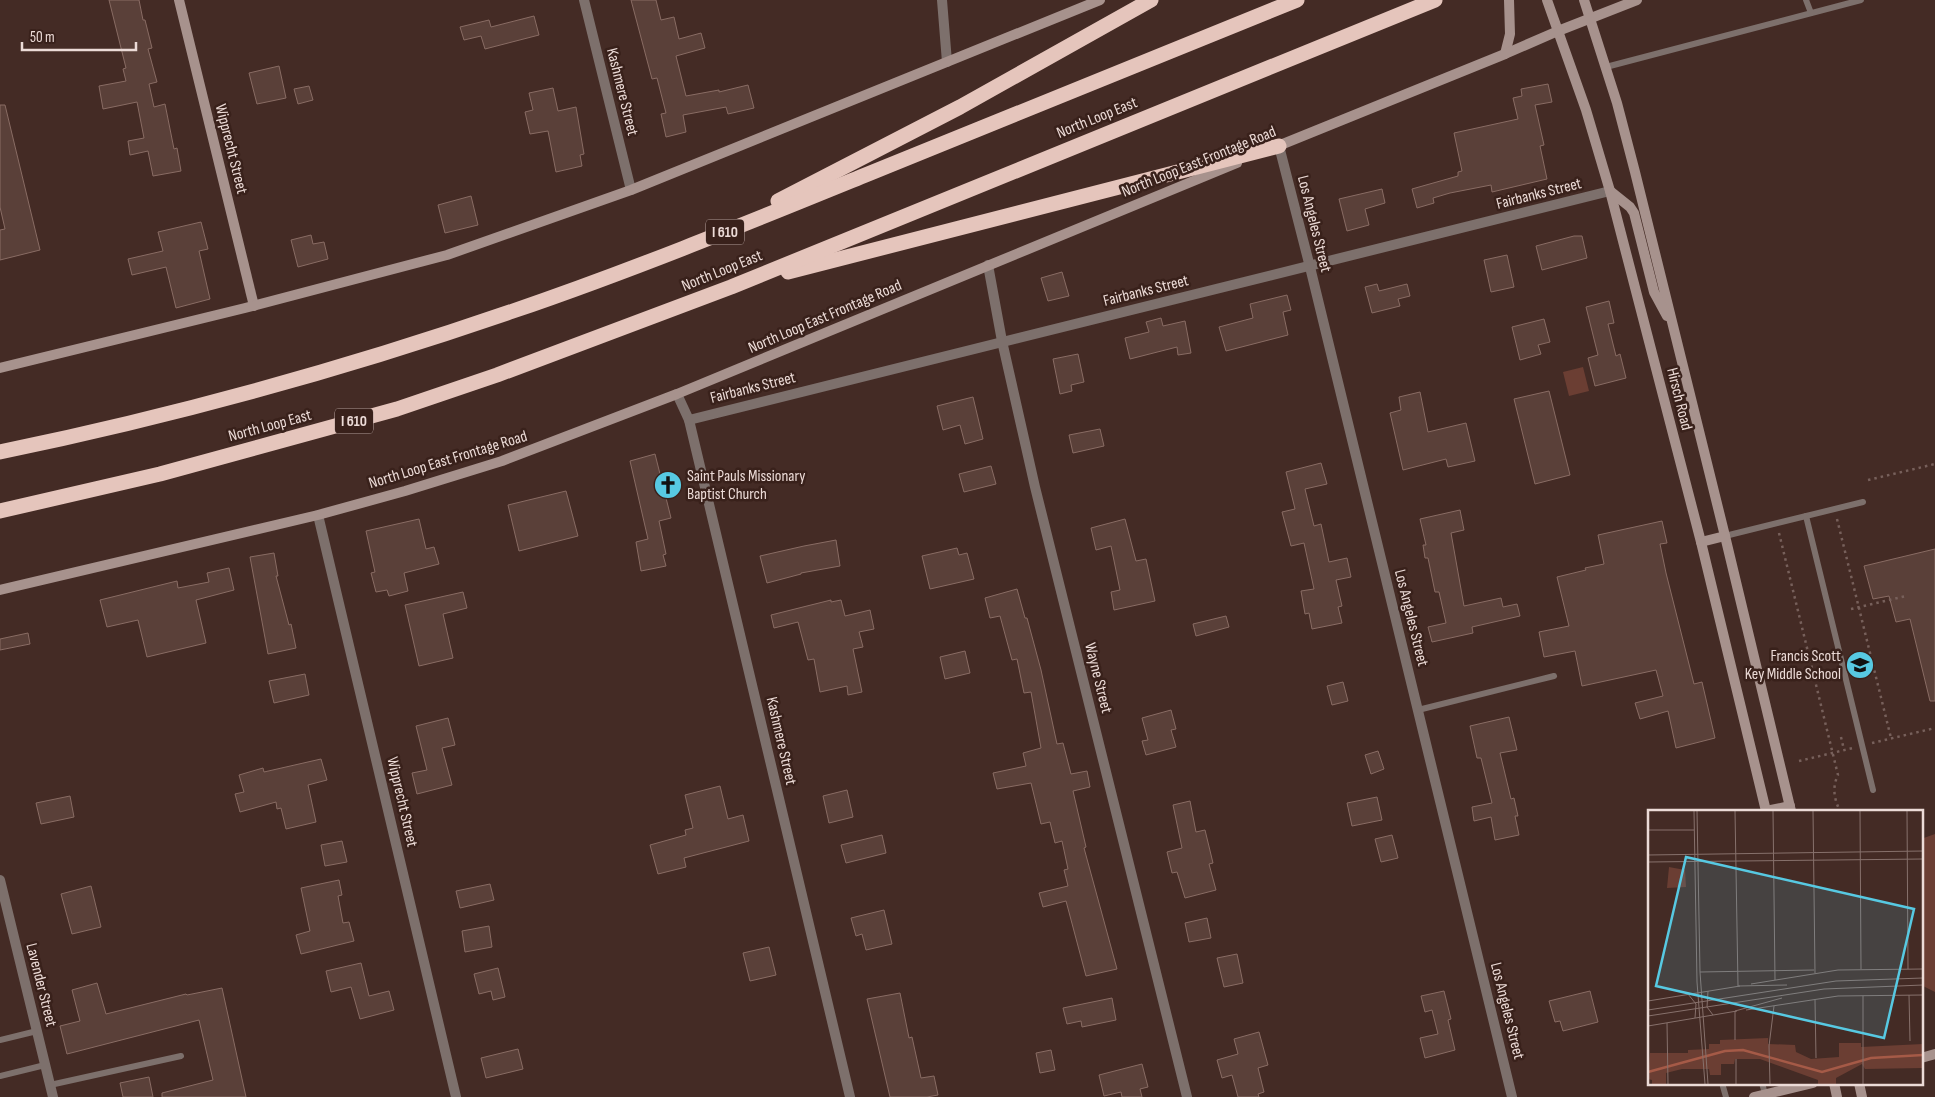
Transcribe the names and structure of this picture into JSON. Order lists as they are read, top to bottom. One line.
{"streets":{"highway":["North Loop East","I 610"],"main road":["Wipprecht Street","North Loop East Frontage Road","Hirsch Road"],"street":["Kashmere Street","Fairbanks Street","Los Angeles Street","Wayne Street","Lavender Street"]},"crossings":[["Kashmere Street","North Loop East Frontage Road"],["Kashmere Street","Fairbanks Street"],["Wipprecht Street","North Loop East Frontage Road"],["North Loop East Frontage Road","Los Angeles Street"],["North Loop East Frontage Road","Hirsch Road"],["North Loop East Frontage Road","Wayne Street"],["Fairbanks Street","Los Angeles Street"],["Fairbanks Street","Hirsch Road"],["Fairbanks Street","Wayne Street"]],"places":{"church":["Saint Pauls Missionary Baptist Church"],"school or university":["Francis Scott Key Middle School"]},"scale_bar":"50 m"}
